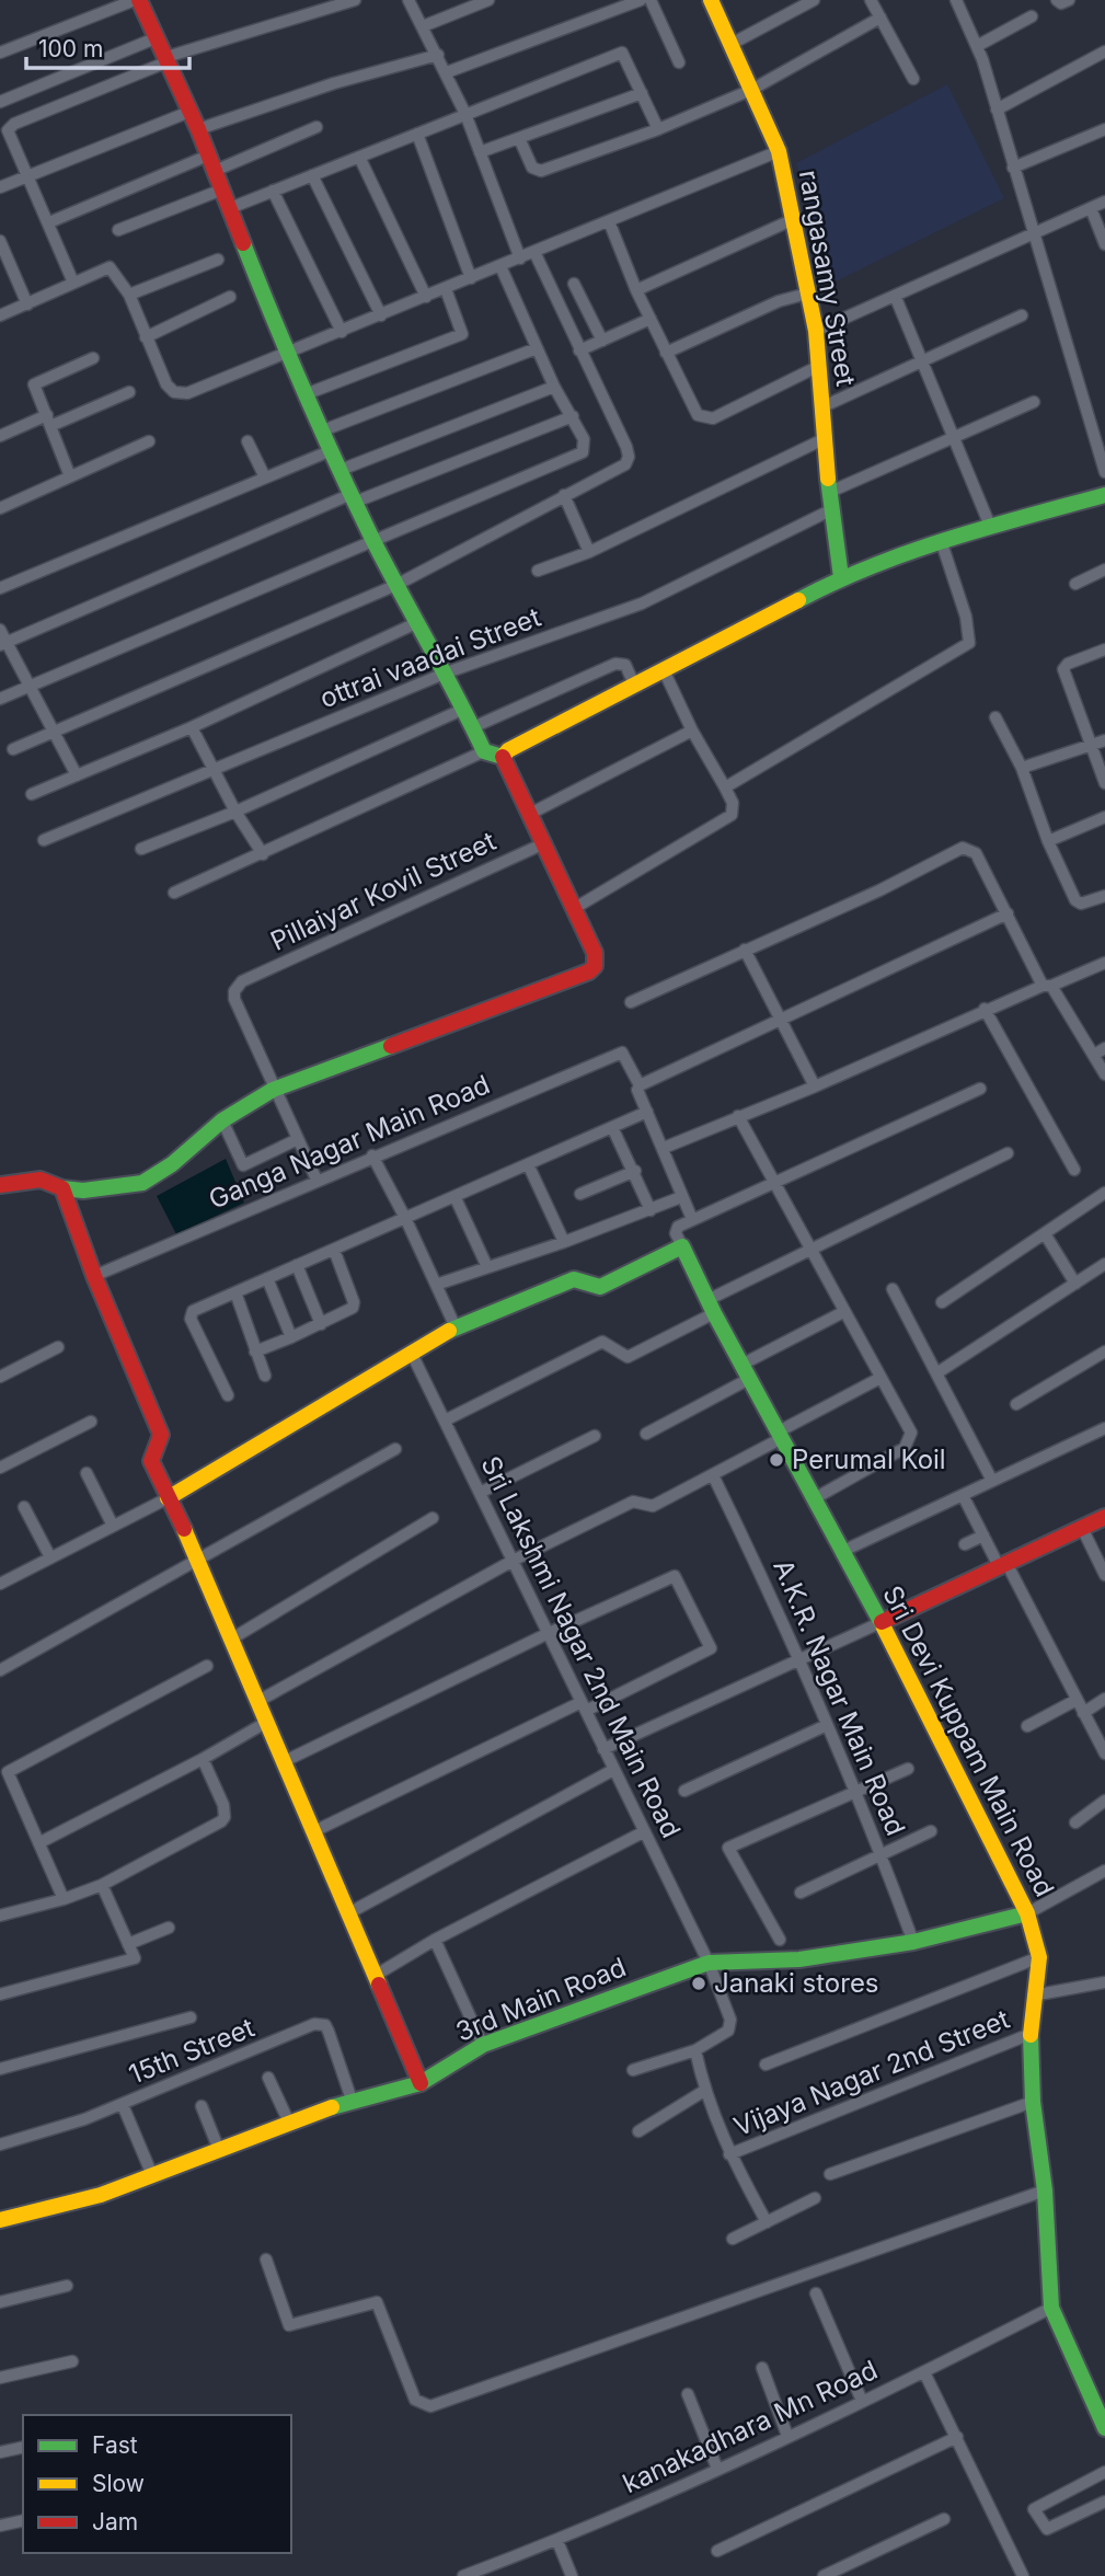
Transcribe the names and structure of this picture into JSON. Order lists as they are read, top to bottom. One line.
{"streets":{"street":["rangasamy Street","ottrai vaadai Street","Pillaiyar Kovil Street","Ganga Nagar Main Road","Sri Lakshmi Nagar 2nd Main Road","A.K.R. Nagar Main Road","Sri Devi Kuppam Main Road","3rd Main Road","15th Street","Vijaya Nagar 2nd Street","kanakadhara Mn Road"]},"crossings":[["rangasamy Street","ottrai vaadai Street"],["Sri Lakshmi Nagar 2nd Main Road","3rd Main Road"],["A.K.R. Nagar Main Road","3rd Main Road"],["Sri Devi Kuppam Main Road","3rd Main Road"],["Sri Devi Kuppam Main Road","Vijaya Nagar 2nd Street"],["Sri Devi Kuppam Main Road","kanakadhara Mn Road"],["3rd Main Road","15th Street"]],"places":["Perumal Koil","Janaki stores"],"legend":["Fast","Slow","Jam"],"scale_bar":"100 m"}
